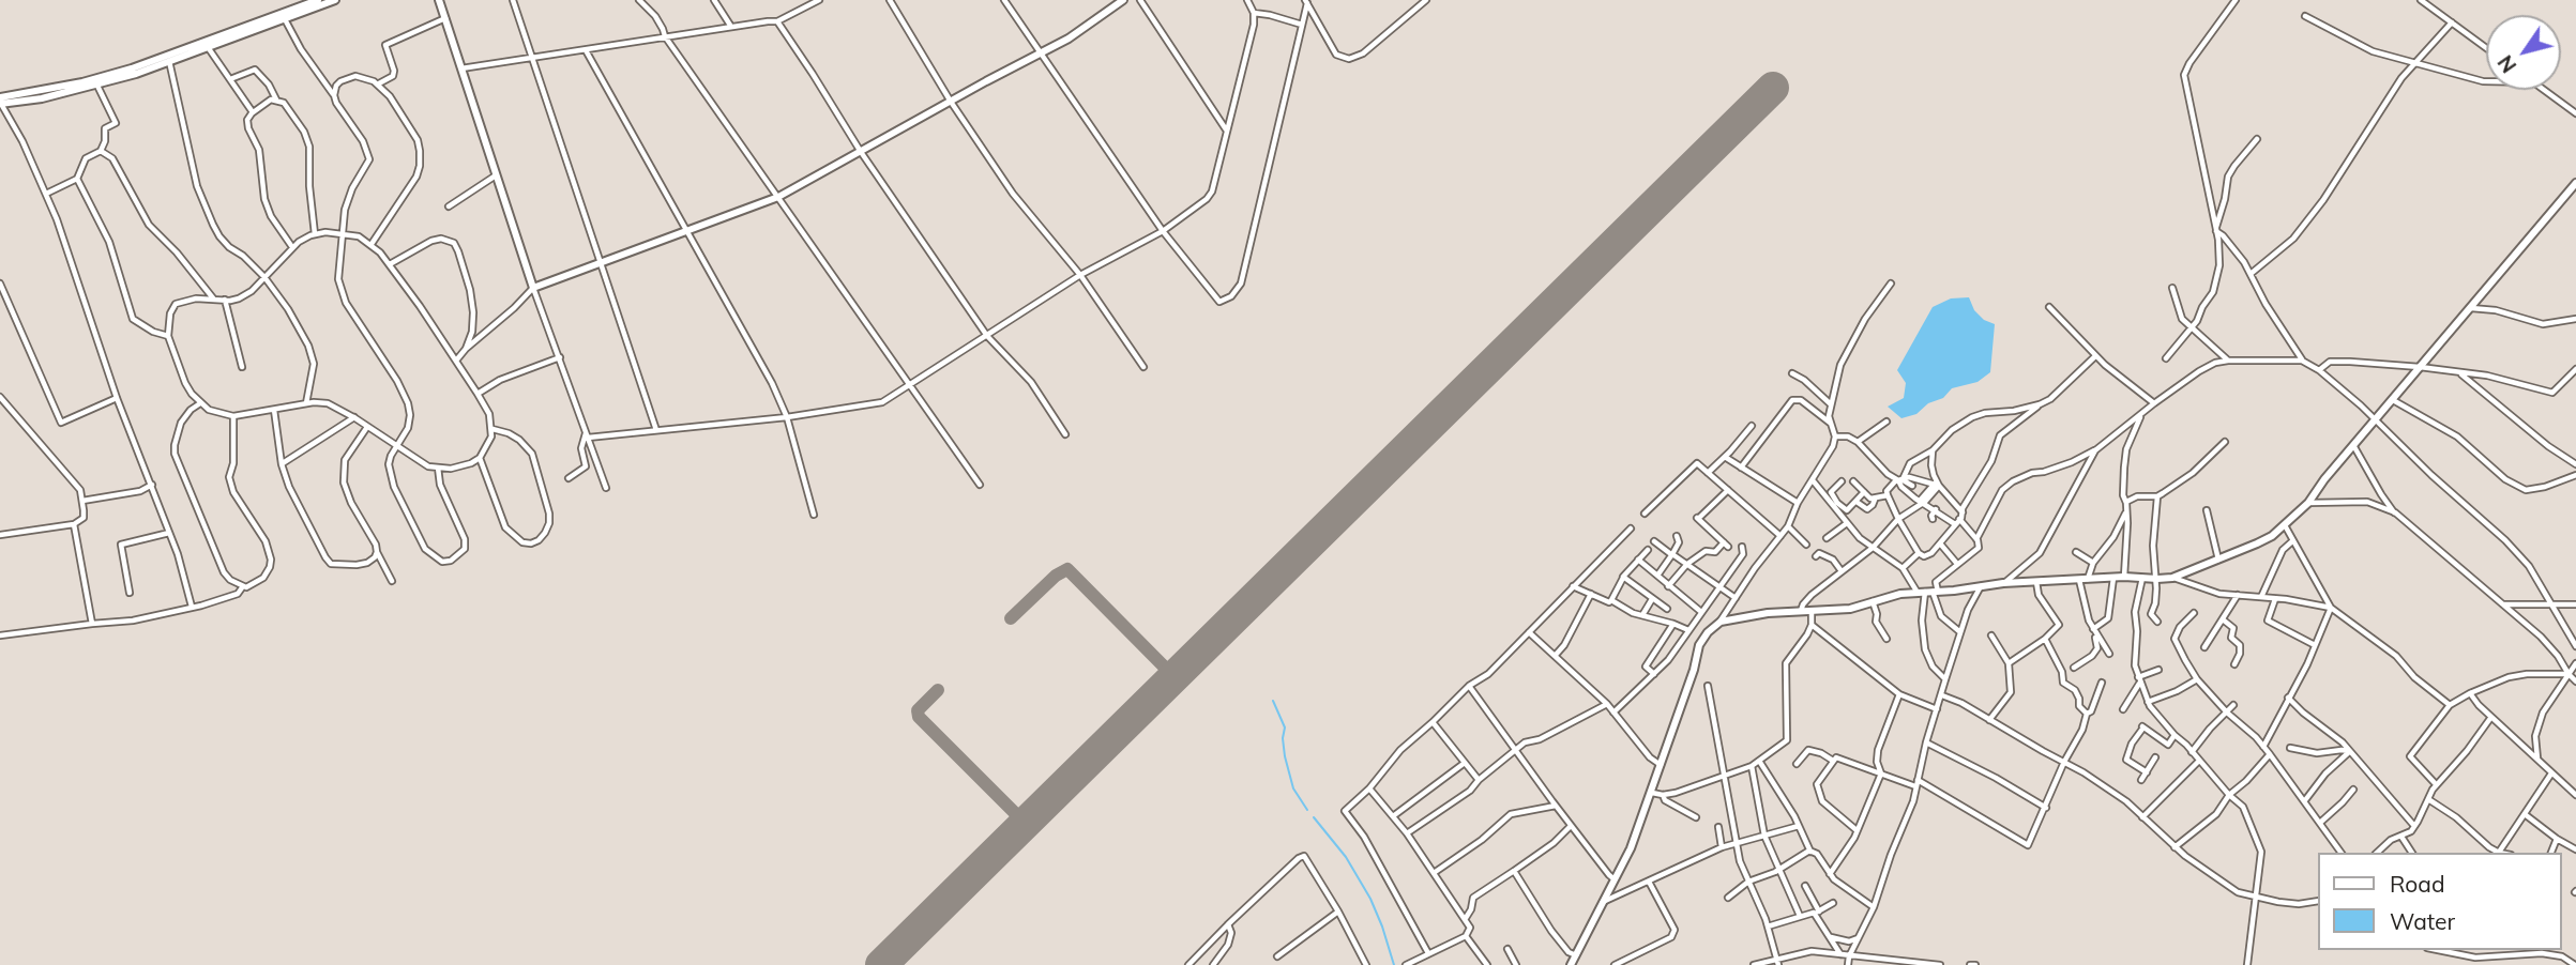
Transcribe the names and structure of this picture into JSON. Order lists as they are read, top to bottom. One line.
{"legend":["Road","Water"],"north":"bottom left"}
